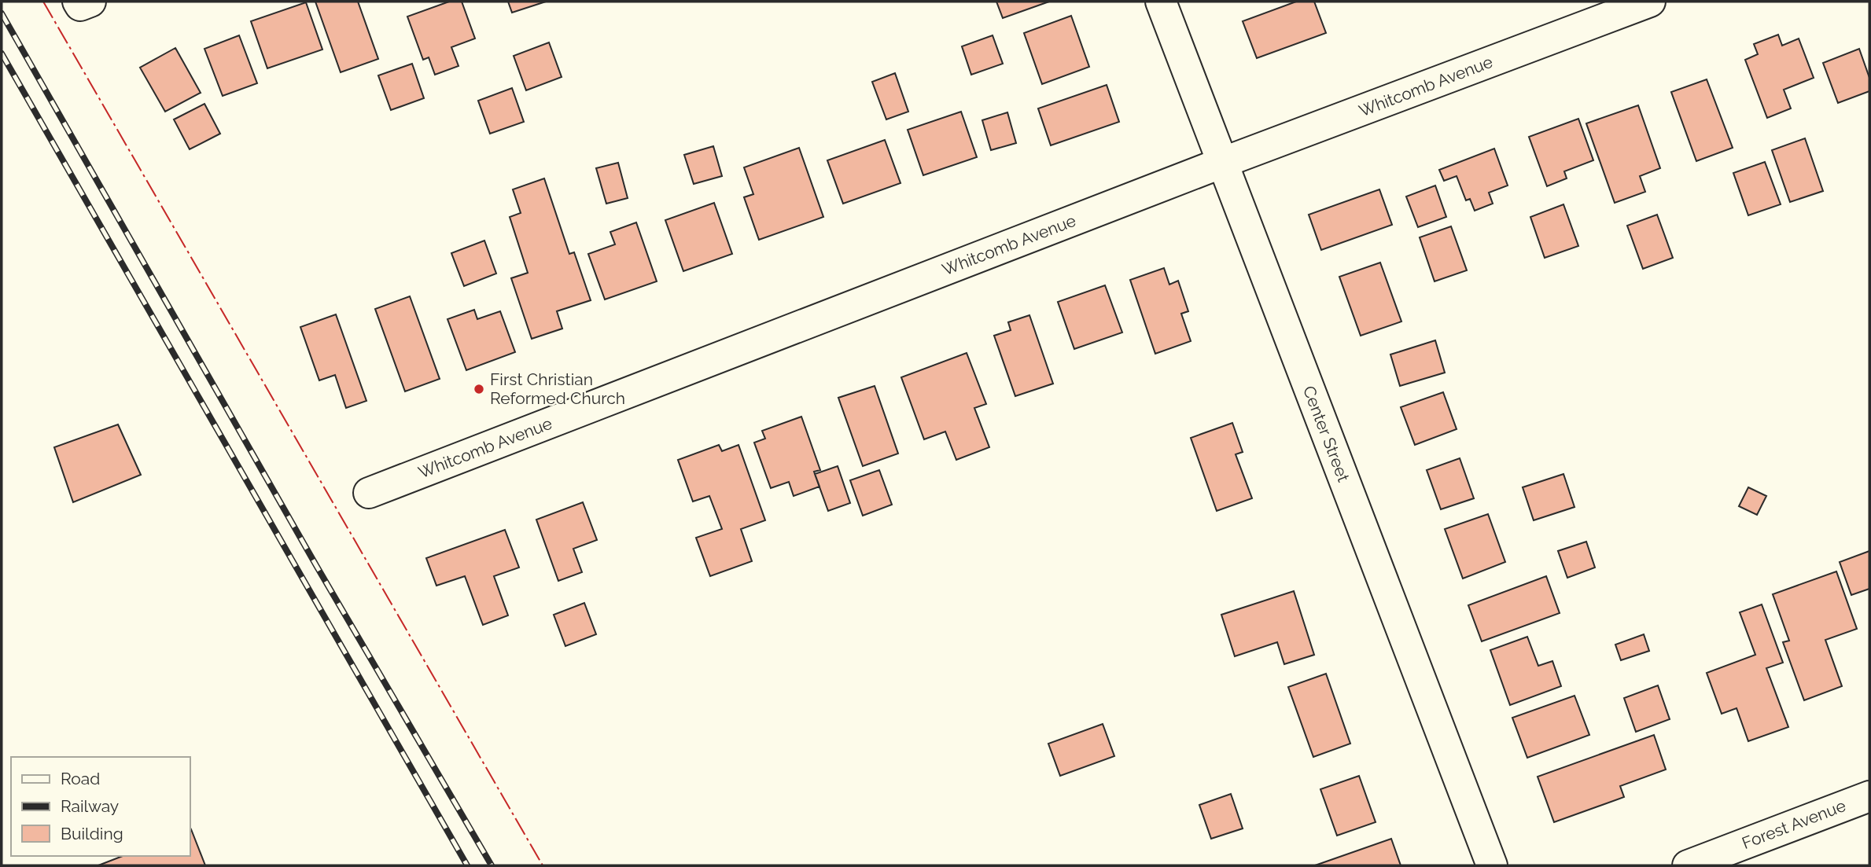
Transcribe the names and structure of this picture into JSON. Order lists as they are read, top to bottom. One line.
{"streets":{"street":["Whitcomb Avenue","Center Street","Forest Avenue"]},"crossings":[["Whitcomb Avenue","Center Street"]],"places":["First Christian Reformed Church"],"legend":["Road","Railway","Building"]}
